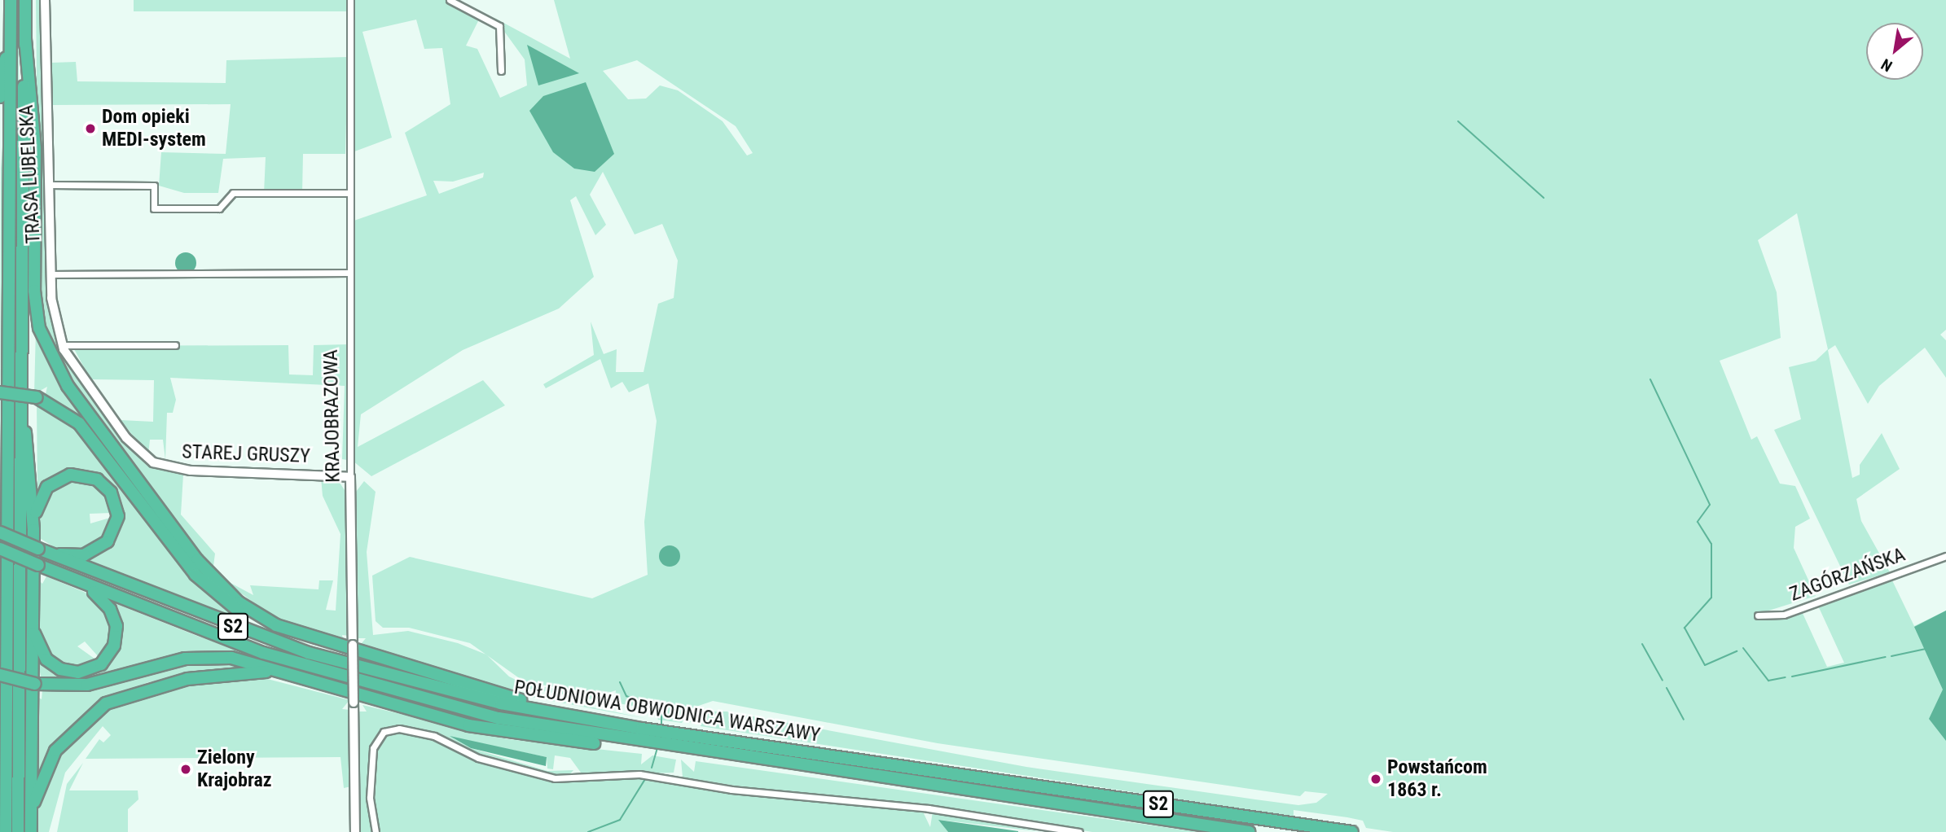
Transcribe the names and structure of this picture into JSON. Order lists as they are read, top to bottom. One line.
{"streets":{"highway":["S2","POŁUDNIOWA OBWODNICA WARSZAWY"],"street":["TRASA LUBELSKA","KRAJOBRAZOWA","STAREJ GRUSZY","ZAGÓRZAŃSKA"]},"crossings":[["TRASA LUBELSKA","STAREJ GRUSZY"],["KRAJOBRAZOWA","STAREJ GRUSZY"]],"places":["Dom opieki MEDI-system","Zielony Krajobraz","Powstańcom 1863 r."],"north":"bottom left"}
